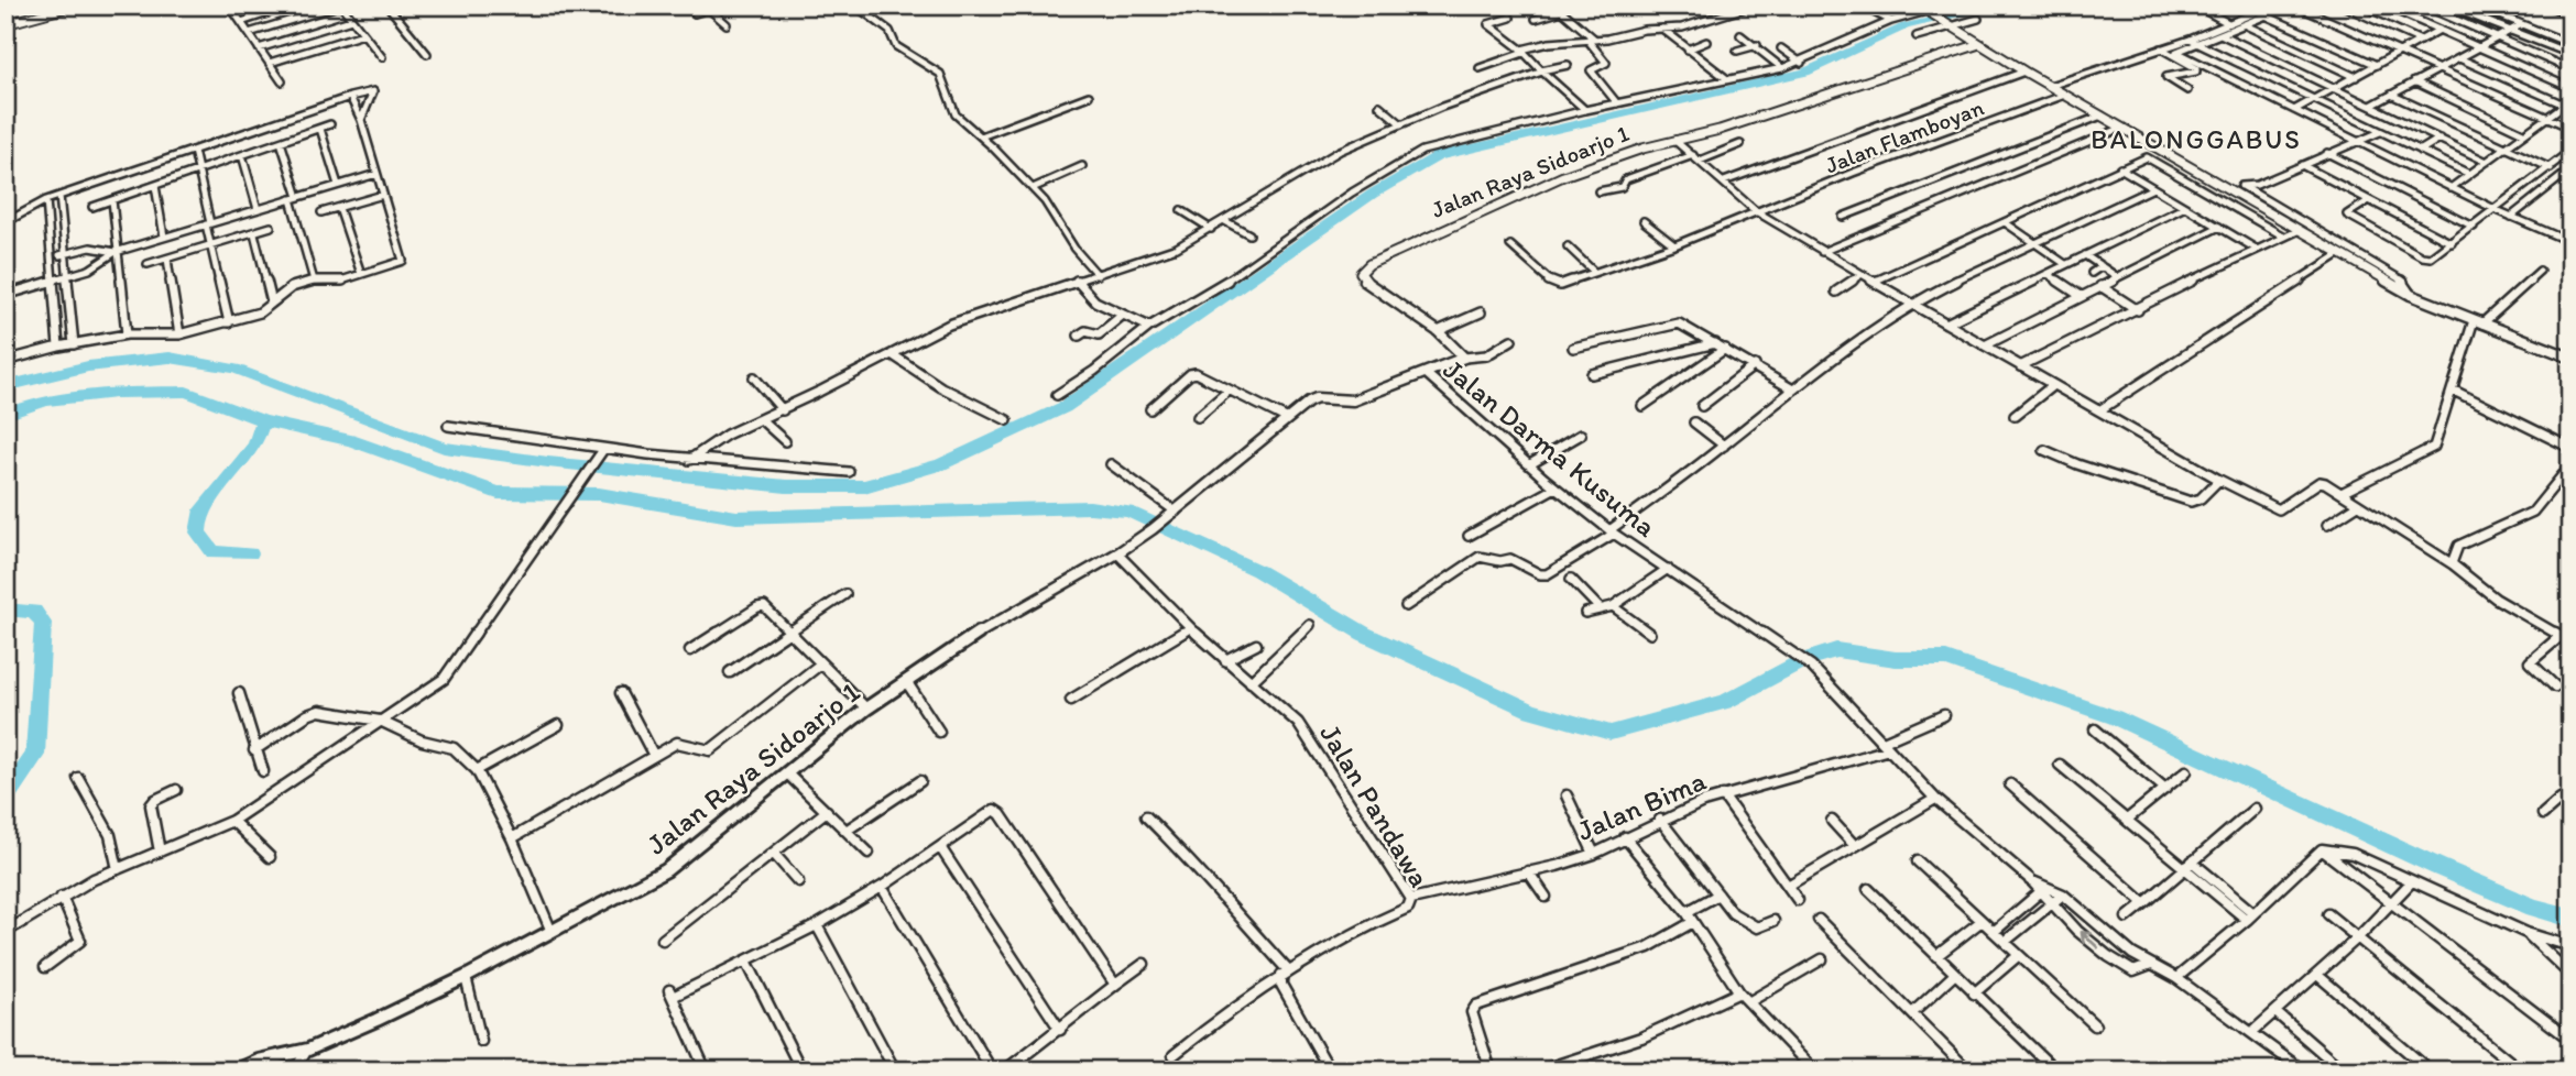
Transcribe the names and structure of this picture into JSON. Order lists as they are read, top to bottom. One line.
{"streets":{"street":["Jalan Flamboyan","Jalan Raya Sidoarjo 1","Jalan Darma Kusuma","Jalan Pandawa","Jalan Bima"]},"crossings":[["Jalan Raya Sidoarjo 1","Jalan Darma Kusuma"],["Jalan Raya Sidoarjo 1","Jalan Pandawa"],["Jalan Darma Kusuma","Jalan Pandawa"],["Jalan Darma Kusuma","Jalan Bima"],["Jalan Pandawa","Jalan Bima"]],"districts":["BALONGGABUS"]}
